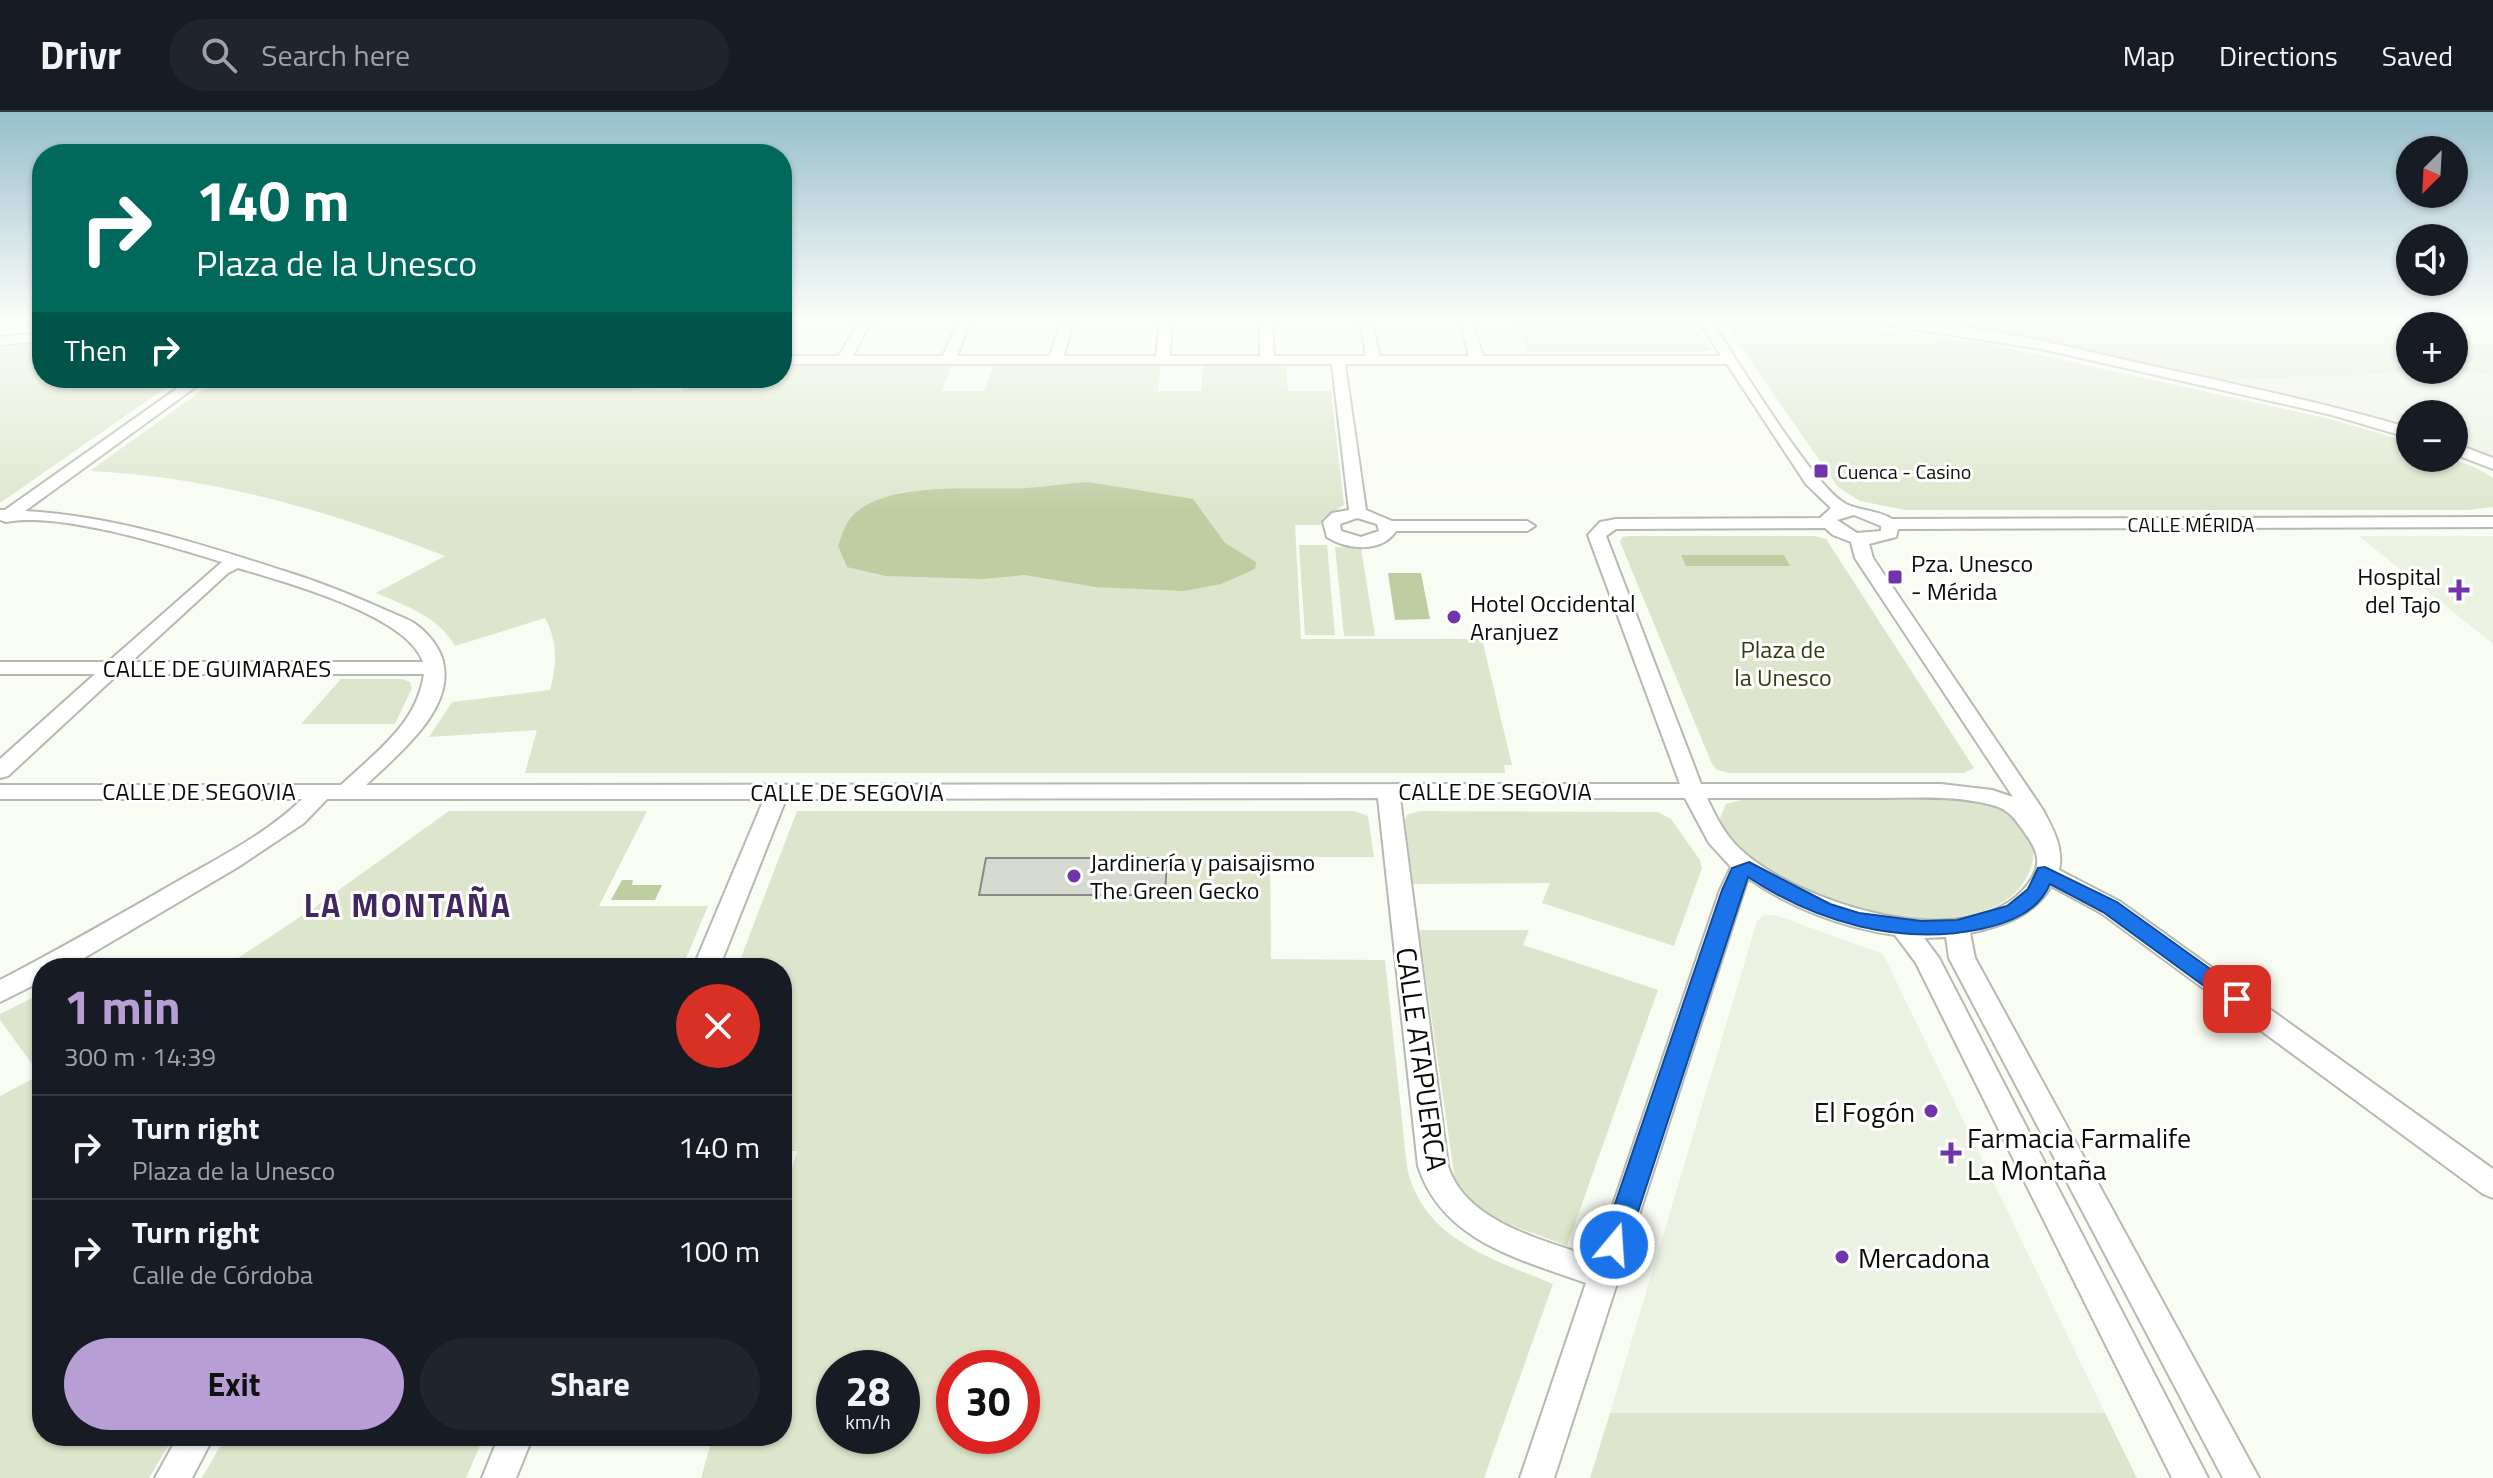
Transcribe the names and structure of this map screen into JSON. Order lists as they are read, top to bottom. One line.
{"streets":{"street":["CALLE MÉRIDA","CALLE DE GUIMARAES","CALLE DE SEGOVIA","CALLE ATAPUERCA"]},"crossings":[["CALLE DE SEGOVIA","CALLE ATAPUERCA"]],"districts":["LA MONTAÑA"],"parks":["Plaza de la Unesco"],"places":{"transit":["Cuenca - Casino","Pza. Unesco - Mérida"],"health":["Hospital del Tajo","Farmacia Farmalife La Montaña"],"other":["Hotel Occidental Aranjuez","Jardinería y paisajismo The Green Gecko","El Fogón","Mercadona"]},"north":"bottom left","page":{"header":"Drivr","search":"Search here","nav":["Map","Directions","Saved"],"map_buttons":["+","−"],"turn":["140 m","Plaza de la Unesco"],"then":"Then","heading":["1 min","300 m · 14:39"],"list":[{"name":"Turn right","note":"Plaza de la Unesco","value":"140 m"},{"name":"Turn right","note":"Calle de Córdoba","value":"100 m"}],"buttons":["Exit","Share"],"speed":"28 km/h","limit":"30"}}
